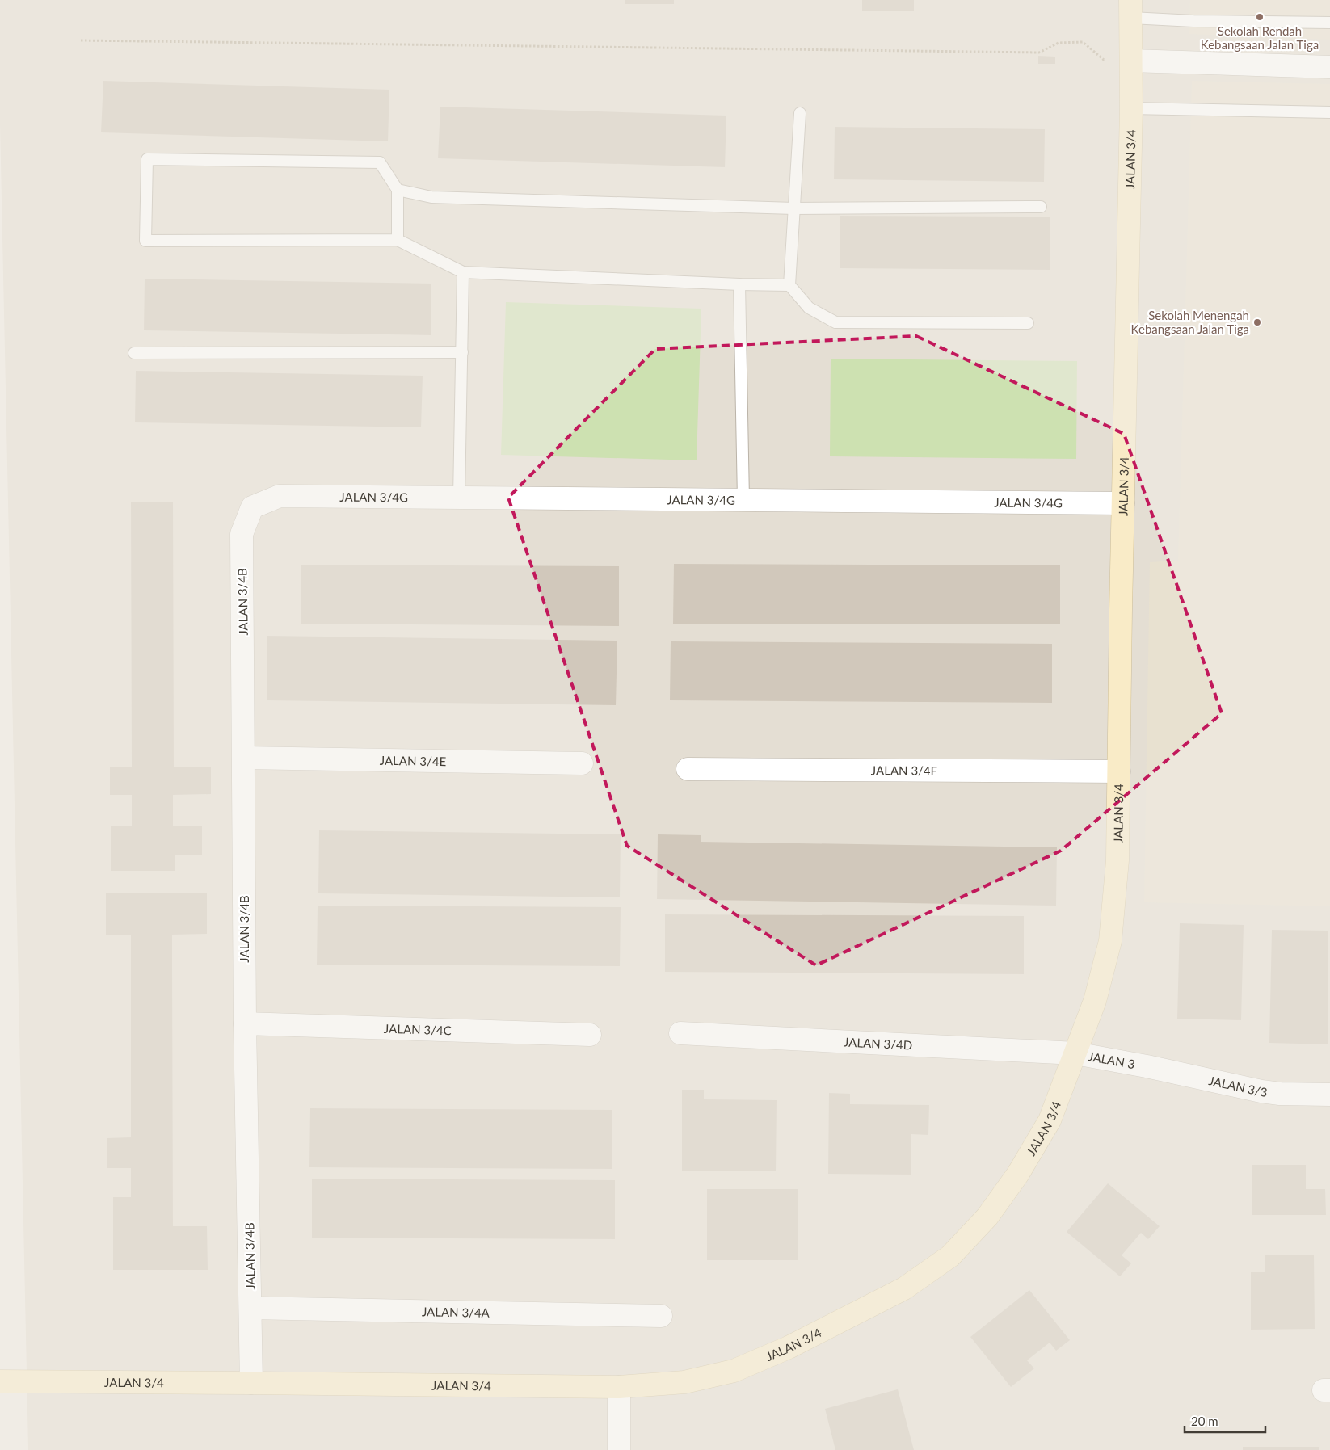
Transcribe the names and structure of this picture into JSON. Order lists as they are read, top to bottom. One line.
{"streets":{"street":["JALAN 3/4","JALAN 3/4G","JALAN 3/4B","JALAN 3/4E","JALAN 3/4F","JALAN 3/4C","JALAN 3/4D","JALAN 3","JALAN 3/3","JALAN 3/4A"]},"crossings":[["JALAN 3/4","JALAN 3/4G"],["JALAN 3/4","JALAN 3/4B"],["JALAN 3/4","JALAN 3/4F"],["JALAN 3/4","JALAN 3/4D"],["JALAN 3/4","JALAN 3"],["JALAN 3/4G","JALAN 3/4B"],["JALAN 3/4B","JALAN 3/4E"],["JALAN 3/4B","JALAN 3/4C"],["JALAN 3/4B","JALAN 3/4A"],["JALAN 3/4D","JALAN 3"],["JALAN 3","JALAN 3/3"]],"places":["Sekolah Rendah Kebangsaan Jalan Tiga","Sekolah Menengah Kebangsaan Jalan Tiga"],"scale_bar":"20 m"}
